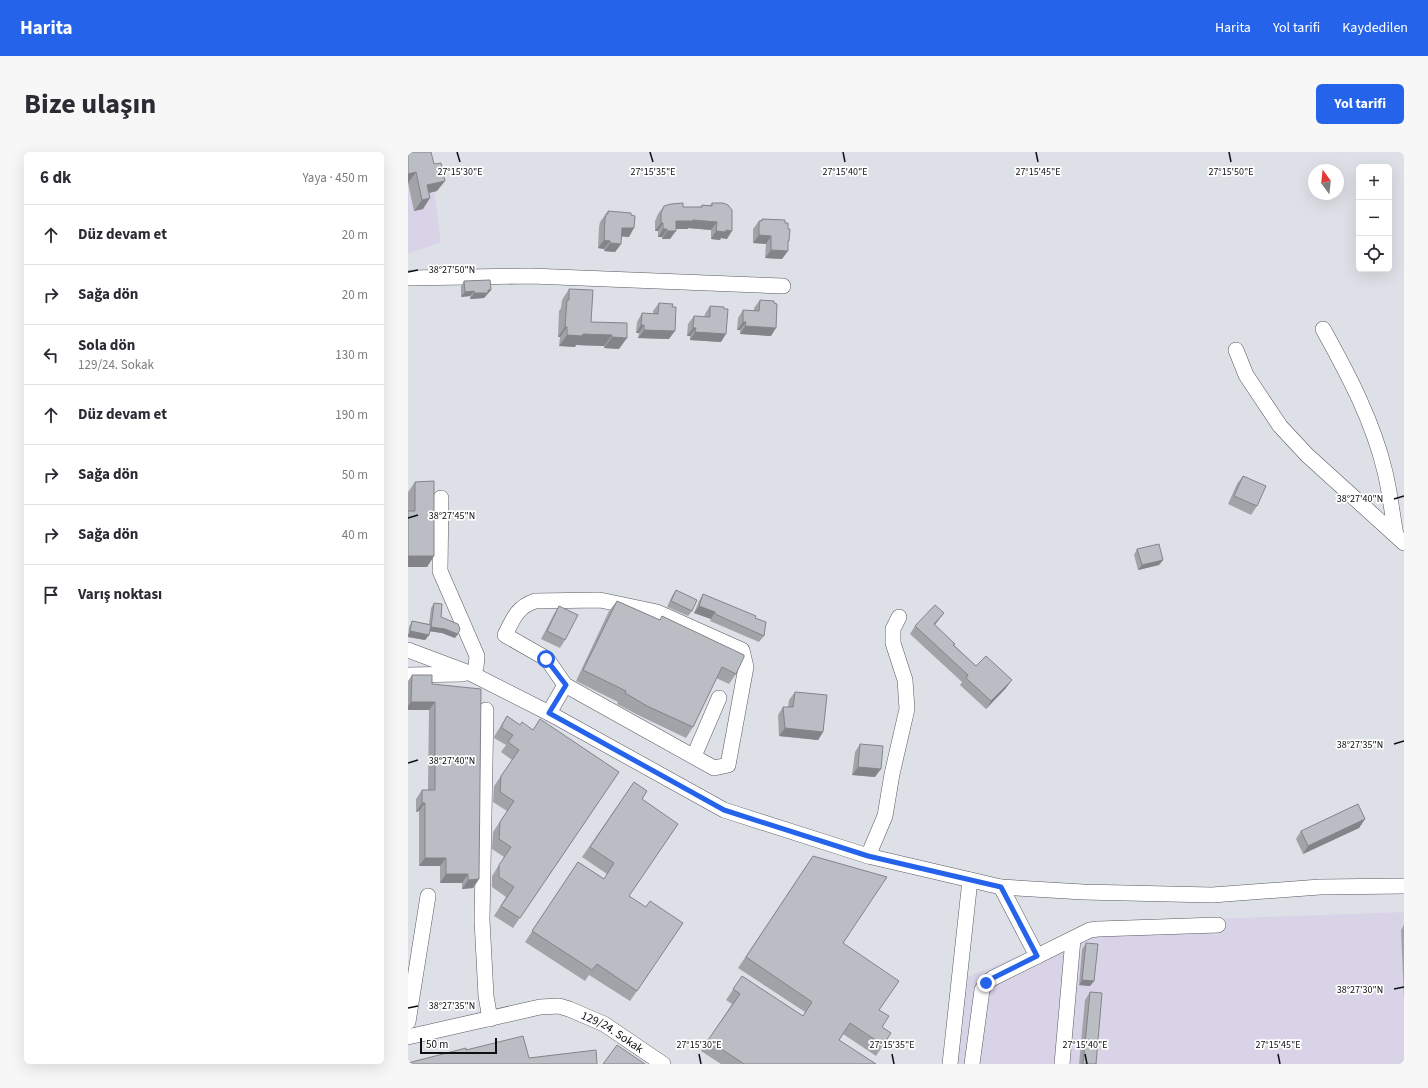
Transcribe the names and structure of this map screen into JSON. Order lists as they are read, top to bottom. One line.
{"streets":{"street":["129/24. Sokak"]},"scale_bar":"50 m","north":"top","page":{"header":"Harita","nav":["Harita","Yol tarifi","Kaydedilen"],"title":"Bize ulaşın","buttons":"Yol tarifi","heading":["6 dk","Yaya · 450 m"],"map_buttons":["+","−"],"list":[["Düz devam et","20 m"],["Sağa dön","20 m"],["Sola dön","129/24. Sokak","130 m"],["Düz devam et","190 m"],["Sağa dön","50 m"],["Sağa dön","40 m"],"Varış noktası"],"scale":"50 m"},"coordinates":["27°15'30\"E","27°15'35\"E","27°15'40\"E","27°15'45\"E","27°15'50\"E","38°27'50\"N","38°27'40\"N","38°27'45\"N","38°27'35\"N","38°27'30\"N"]}
